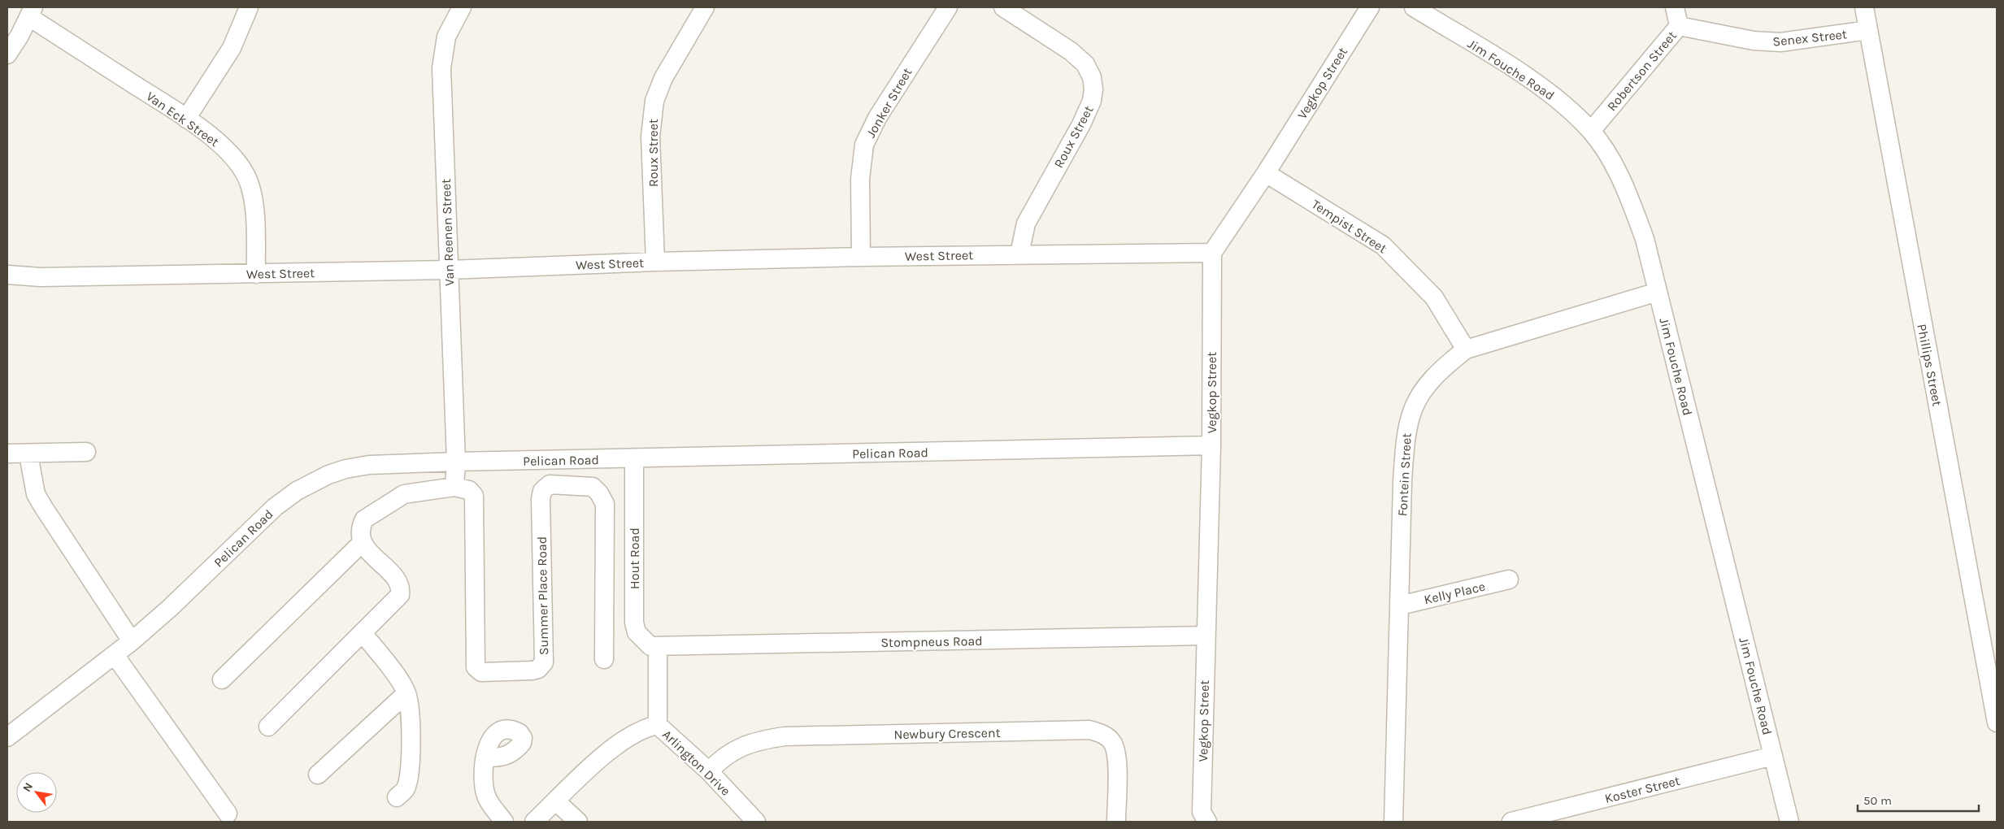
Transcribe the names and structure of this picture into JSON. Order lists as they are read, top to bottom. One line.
{"streets":{"street":["Senex Street","Jim Fouche Road","Robertson Street","Vegkop Street","Jonker Street","Van Eck Street","Roux Street","Tempist Street","Van Reenen Street","West Street","Phillips Street","Pelican Road","Fontein Street","Hout Road","Kelly Place","Summer Place Road","Stompneus Road","Newbury Crescent","Arlington Drive","Koster Street"]},"crossings":[["Senex Street","Robertson Street"],["Senex Street","Phillips Street"],["Jim Fouche Road","Robertson Street"],["Jim Fouche Road","Fontein Street"],["Jim Fouche Road","Koster Street"],["Vegkop Street","Tempist Street"],["Vegkop Street","West Street"],["Vegkop Street","Pelican Road"],["Vegkop Street","Stompneus Road"],["Jonker Street","West Street"],["Van Eck Street","West Street"],["Roux Street","West Street"],["Tempist Street","Fontein Street"],["Van Reenen Street","West Street"],["Van Reenen Street","Pelican Road"],["Pelican Road","Hout Road"],["Fontein Street","Kelly Place"],["Hout Road","Stompneus Road"],["Hout Road","Arlington Drive"],["Stompneus Road","Arlington Drive"],["Newbury Crescent","Arlington Drive"]],"scale_bar":"50 m","north":"top left"}
